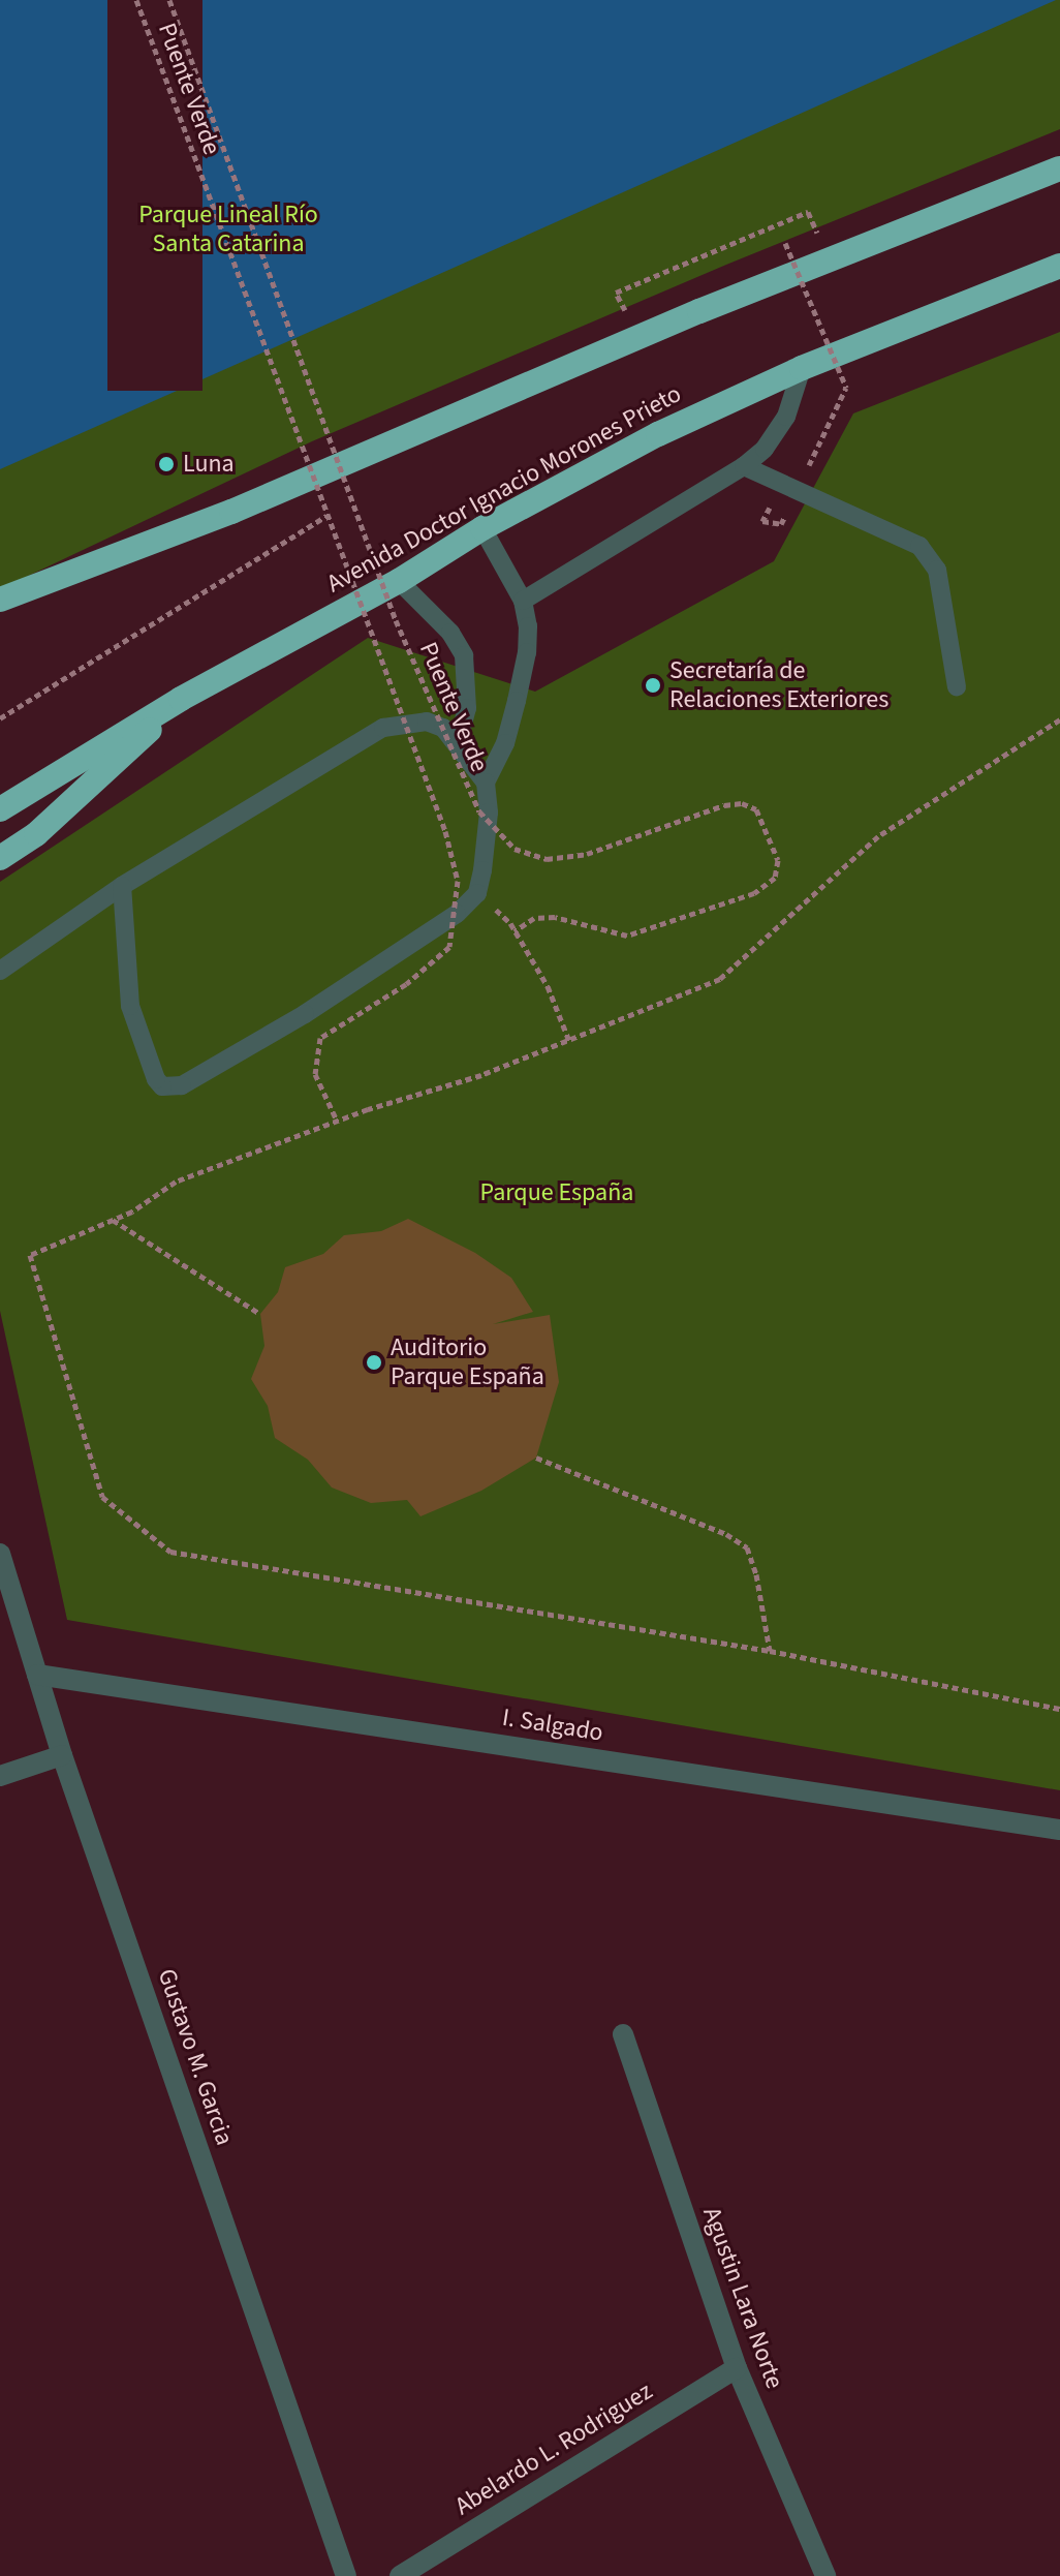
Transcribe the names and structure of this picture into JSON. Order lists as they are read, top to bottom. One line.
{"streets":{"highway":["Avenida Doctor Ignacio Morones Prieto"],"street":["I. Salgado","Gustavo M. Garcia","Agustin Lara Norte","Abelardo L. Rodriguez"],"path":["Puente Verde"]},"crossings":[["I. Salgado","Gustavo M. Garcia"],["Agustin Lara Norte","Abelardo L. Rodriguez"]],"parks":["Parque Lineal Río Santa Catarina","Parque España"],"places":["Luna","Secretaría de Relaciones Exteriores","Auditorio Parque España"]}
